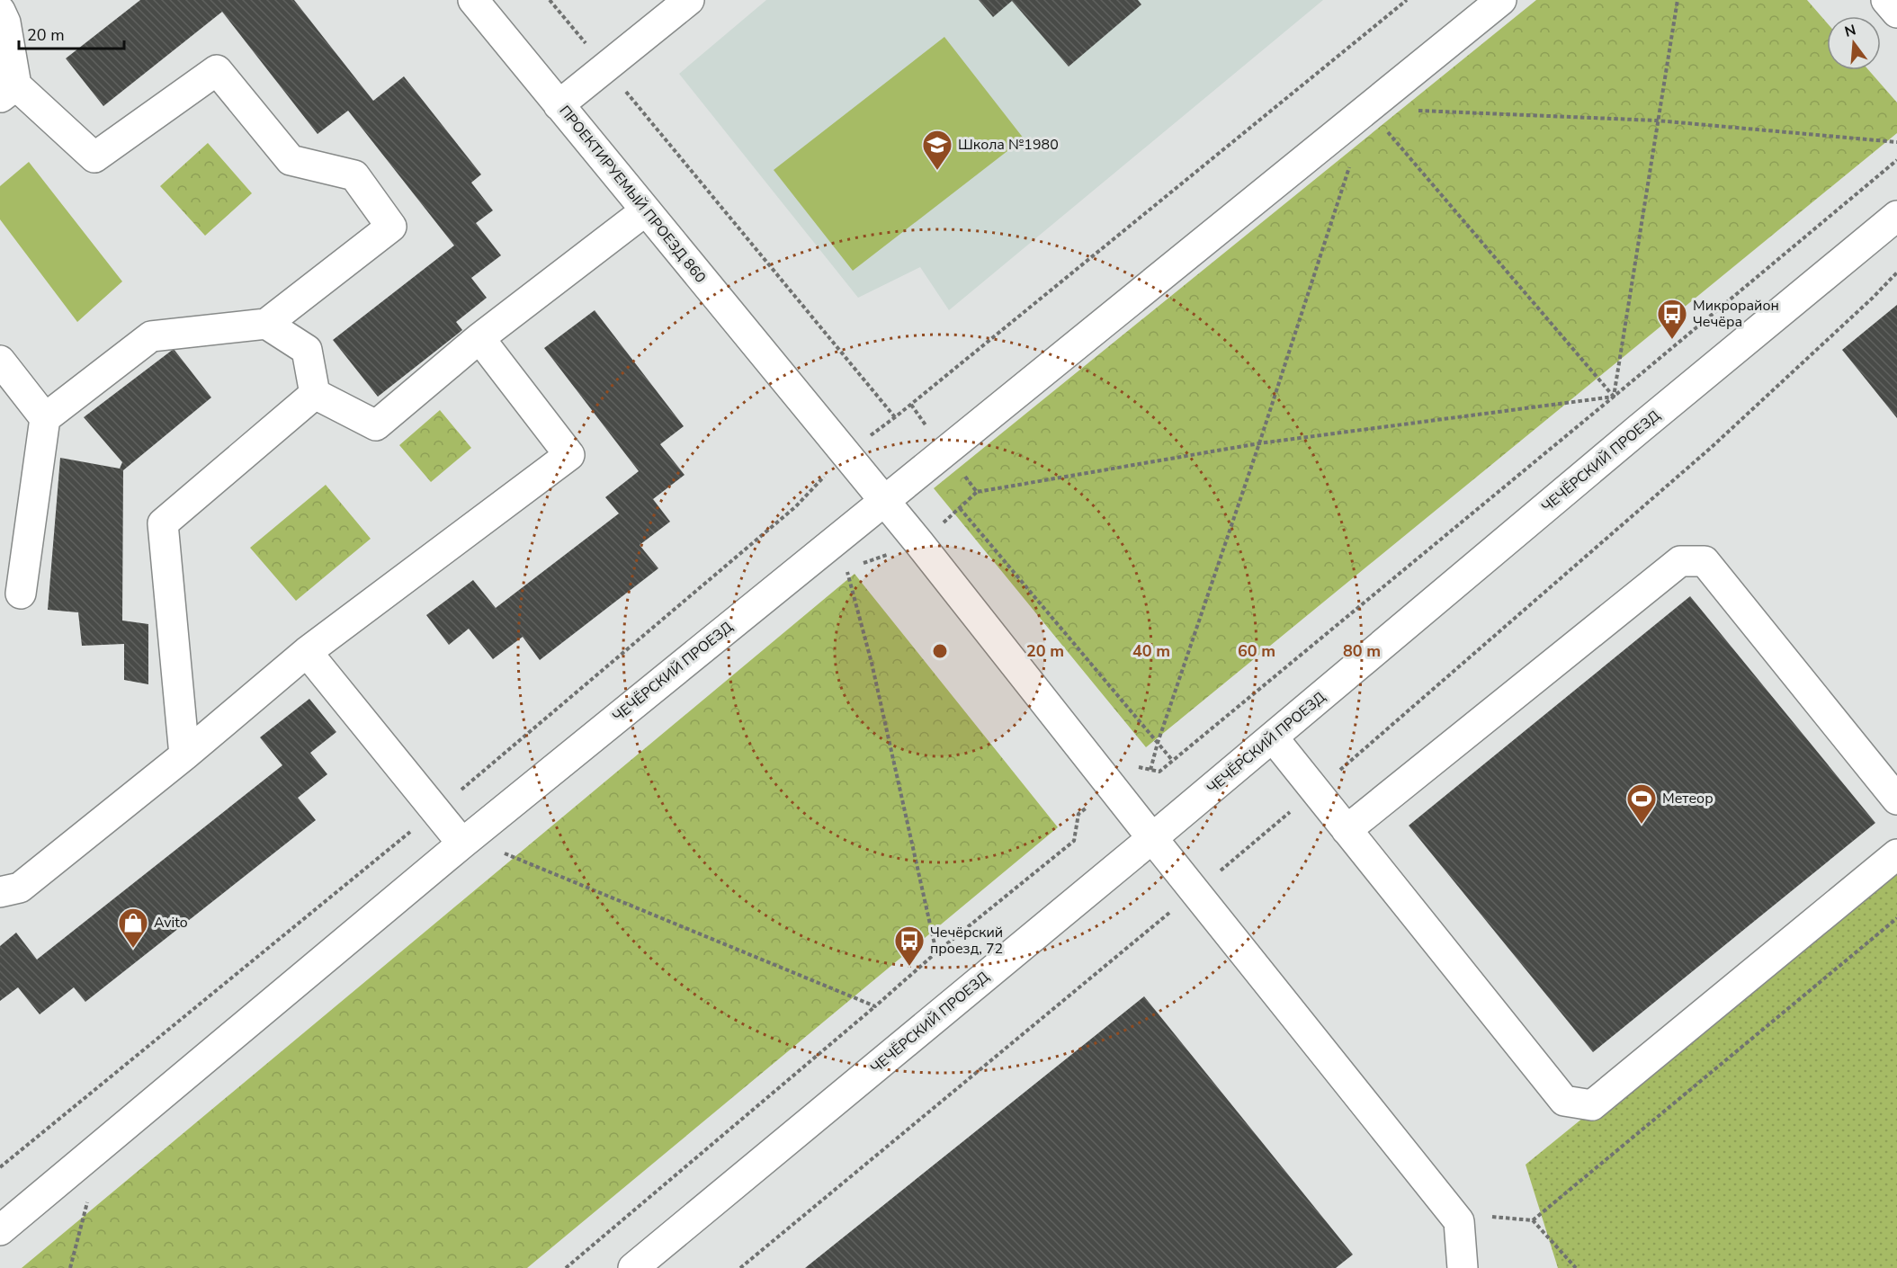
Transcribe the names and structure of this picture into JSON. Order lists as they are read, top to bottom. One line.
{"streets":{"street":["ПРОЕКТИРУЕМЫЙ ПРОЕЗД 860","ЧЕЧЁРСКИЙ ПРОЕЗД"]},"crossings":[["ПРОЕКТИРУЕМЫЙ ПРОЕЗД 860","ЧЕЧЁРСКИЙ ПРОЕЗД"]],"places":{"school or university":["Школа №1980"],"bus stop":["Микрорайон Чечёра","Чечёрский проезд, 72"],"sports":["Метеор"],"shop":["Avito"]},"scale_bar":"20 m","north":"top","rings":["20 m","40 m","60 m","80 m"]}
